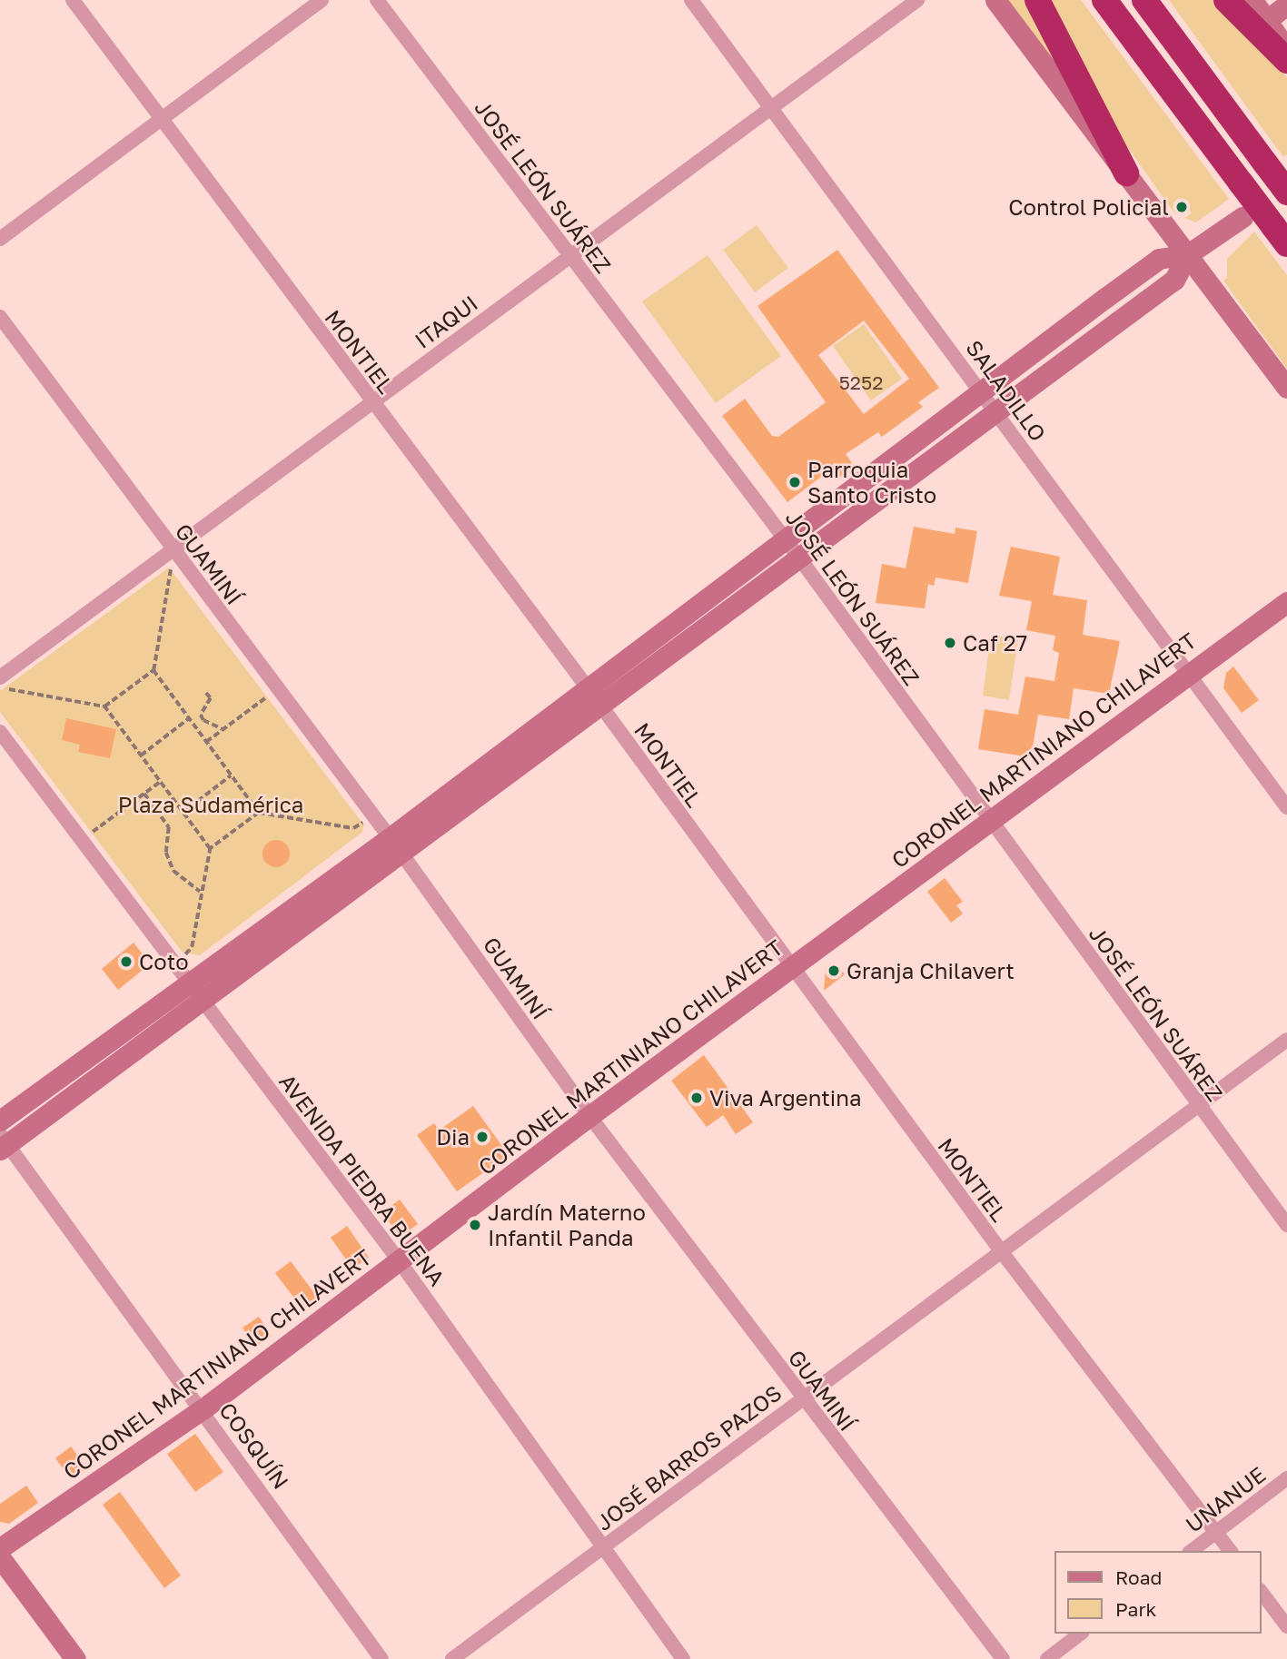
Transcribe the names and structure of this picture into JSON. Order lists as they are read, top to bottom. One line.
{"streets":{"main road":["CORONEL MARTINIANO CHILAVERT"],"street":["JOSÉ LEÓN SUÁREZ","ITAQUI","MONTIEL","SALADILLO","GUAMINÍ","AVENIDA PIEDRA BUENA","COSQUÍN","JOSÉ BARROS PAZOS","UNANUE"]},"crossings":[["JOSÉ LEÓN SUÁREZ","ITAQUI"],["JOSÉ LEÓN SUÁREZ","CORONEL MARTINIANO CHILAVERT"],["JOSÉ LEÓN SUÁREZ","JOSÉ BARROS PAZOS"],["ITAQUI","MONTIEL"],["ITAQUI","SALADILLO"],["ITAQUI","GUAMINÍ"],["MONTIEL","CORONEL MARTINIANO CHILAVERT"],["MONTIEL","JOSÉ BARROS PAZOS"],["MONTIEL","UNANUE"],["SALADILLO","CORONEL MARTINIANO CHILAVERT"],["GUAMINÍ","CORONEL MARTINIANO CHILAVERT"],["GUAMINÍ","JOSÉ BARROS PAZOS"],["CORONEL MARTINIANO CHILAVERT","AVENIDA PIEDRA BUENA"],["CORONEL MARTINIANO CHILAVERT","COSQUÍN"],["AVENIDA PIEDRA BUENA","JOSÉ BARROS PAZOS"]],"parks":["Plaza Sudamérica"],"places":["Control Policial","Parroquia Santo Cristo","Caf 27","Coto","Granja Chilavert","Viva Argentina","Dia","Jardín Materno Infantil Panda"],"house_numbers":["5252"],"legend":["Road","Park"]}
